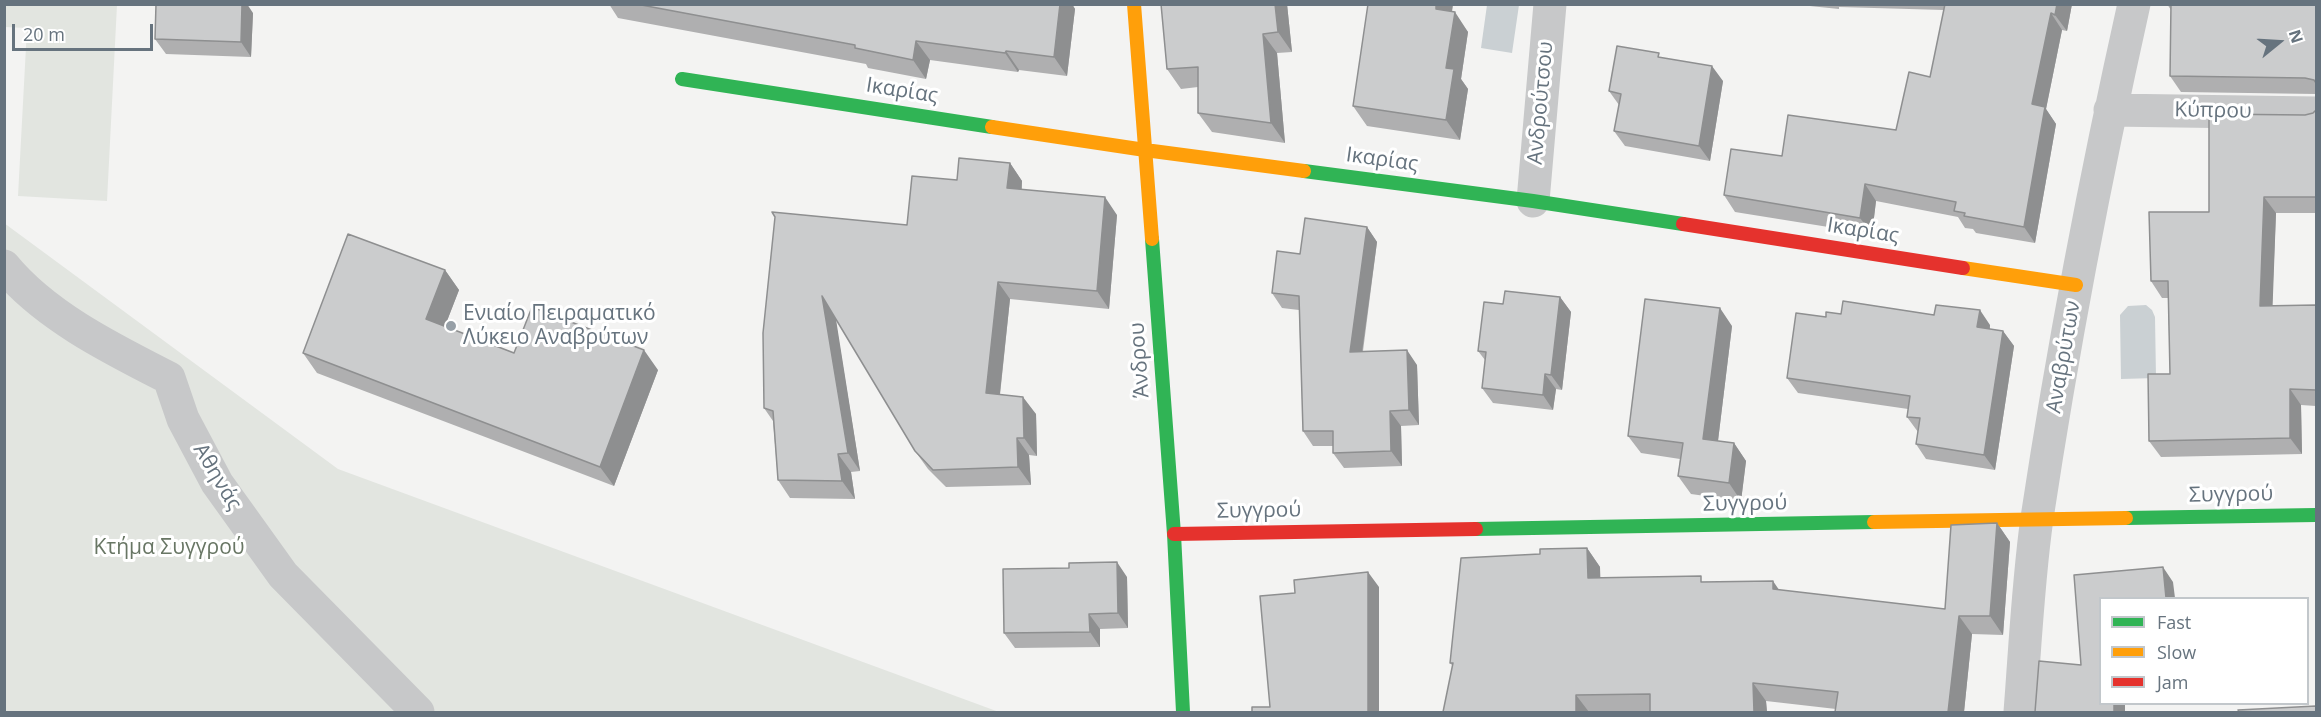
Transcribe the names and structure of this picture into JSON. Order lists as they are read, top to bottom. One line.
{"streets":{"main road":["Ικαρίας","Άνδρου","Συγγρού"],"street":["Ανδρούτσου","Κύπρου","Αναβρύτων","Αθηνάς"]},"crossings":[["Ικαρίας","Ανδρούτσου"],["Ικαρίας","Αναβρύτων"],["Ικαρίας","Άνδρου"],["Κύπρου","Αναβρύτων"],["Αναβρύτων","Συγγρού"],["Άνδρου","Συγγρού"]],"parks":["Κτήμα Συγγρού"],"places":["Ενιαίο Πειραματικό Λύκειο Αναβρύτων"],"legend":["Fast","Slow","Jam"],"scale_bar":"20 m","north":"right"}
